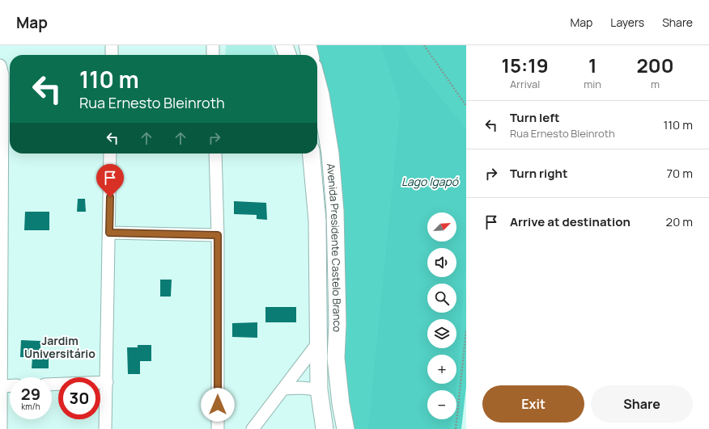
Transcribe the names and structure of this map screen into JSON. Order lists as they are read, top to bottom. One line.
{"streets":{"main road":["Avenida Presidente Castelo Branco"]},"districts":["Jardim Universitário"],"water":["Lago Igapó"],"north":"top right","page":{"header":"Map","nav":["Map","Layers","Share"],"eta":["15:19","Arrival","1","min","200","m"],"turn":["110 m","Rua Ernesto Bleinroth"],"list":[{"name":"Turn left","note":"Rua Ernesto Bleinroth","value":"110 m"},{"name":"Turn right","value":"70 m"},{"name":"Arrive at destination","value":"20 m"}],"map_buttons":["+","−"],"speed":"29 km/h","limit":"30","buttons":["Exit","Share"]}}
